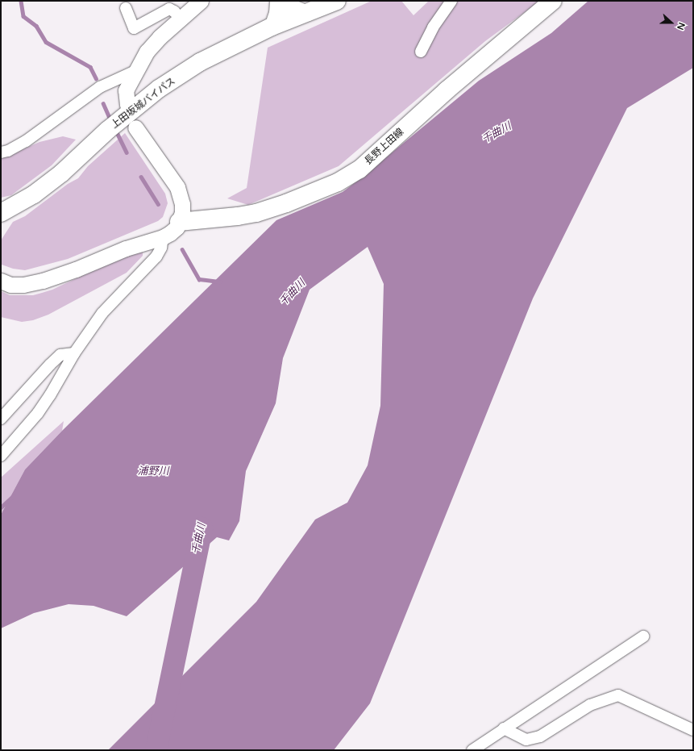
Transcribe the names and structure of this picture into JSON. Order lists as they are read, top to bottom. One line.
{"streets":{"main road":["上田坂城バイパス","長野上田線"]},"water":["千曲川","浦野川"],"north":"right"}
